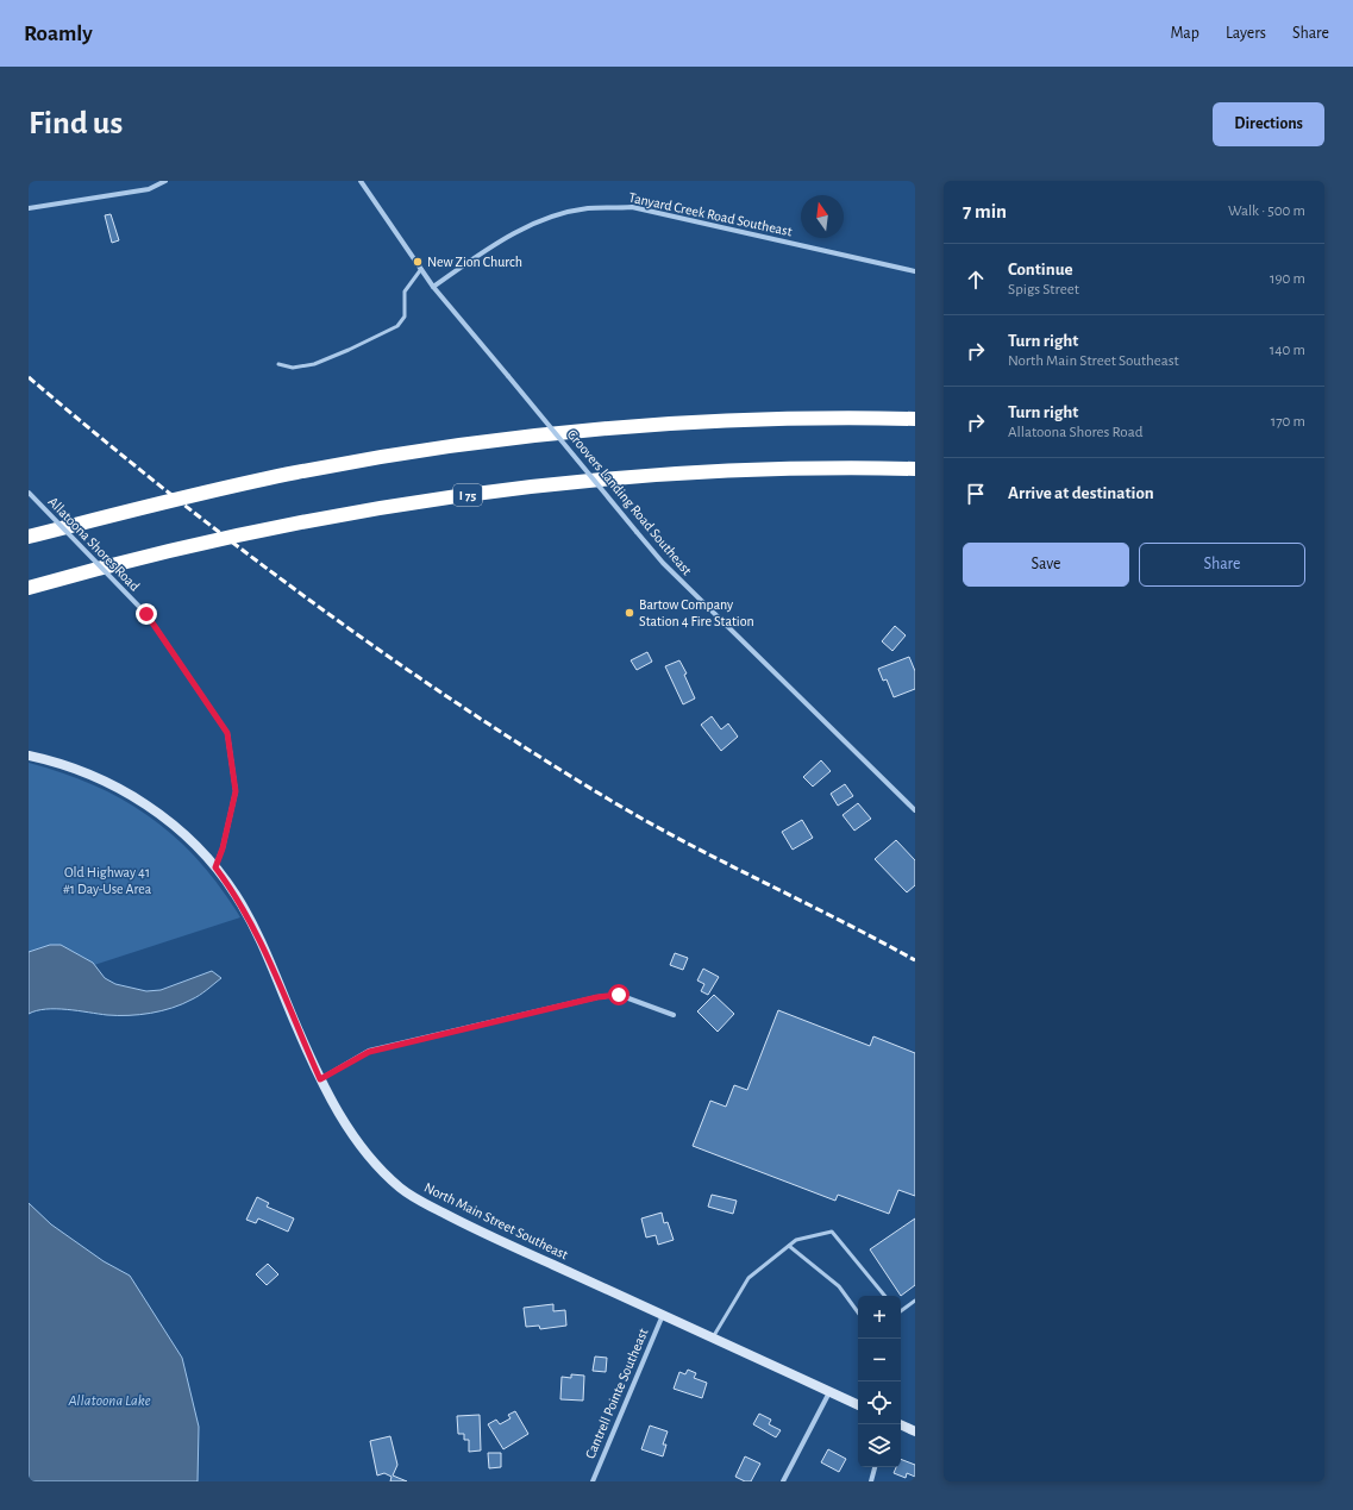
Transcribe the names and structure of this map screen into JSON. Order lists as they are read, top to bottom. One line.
{"streets":{"highway":["I 75"],"street":["Tanyard Creek Road Southeast","Groovers Landing Road Southeast","Allatoona Shores Road","North Main Street Southeast","Cantrell Pointe Southeast"]},"crossings":[["Tanyard Creek Road Southeast","Groovers Landing Road Southeast"],["Allatoona Shores Road","North Main Street Southeast"],["North Main Street Southeast","Cantrell Pointe Southeast"]],"water":["Allatoona Lake"],"parks":["Old Highway 41 #1 Day-Use Area"],"places":["New Zion Church","Bartow Company Station 4 Fire Station"],"north":"top","page":{"header":"Roamly","nav":["Map","Layers","Share"],"buttons":["Directions",["Save","Share"]],"title":"Find us","heading":["7 min","Walk · 500 m"],"list":[["Continue","Spigs Street","190 m"],["Turn right","North Main Street Southeast","140 m"],["Turn right","Allatoona Shores Road","170 m"],"Arrive at destination"],"map_buttons":["+","−"]}}
